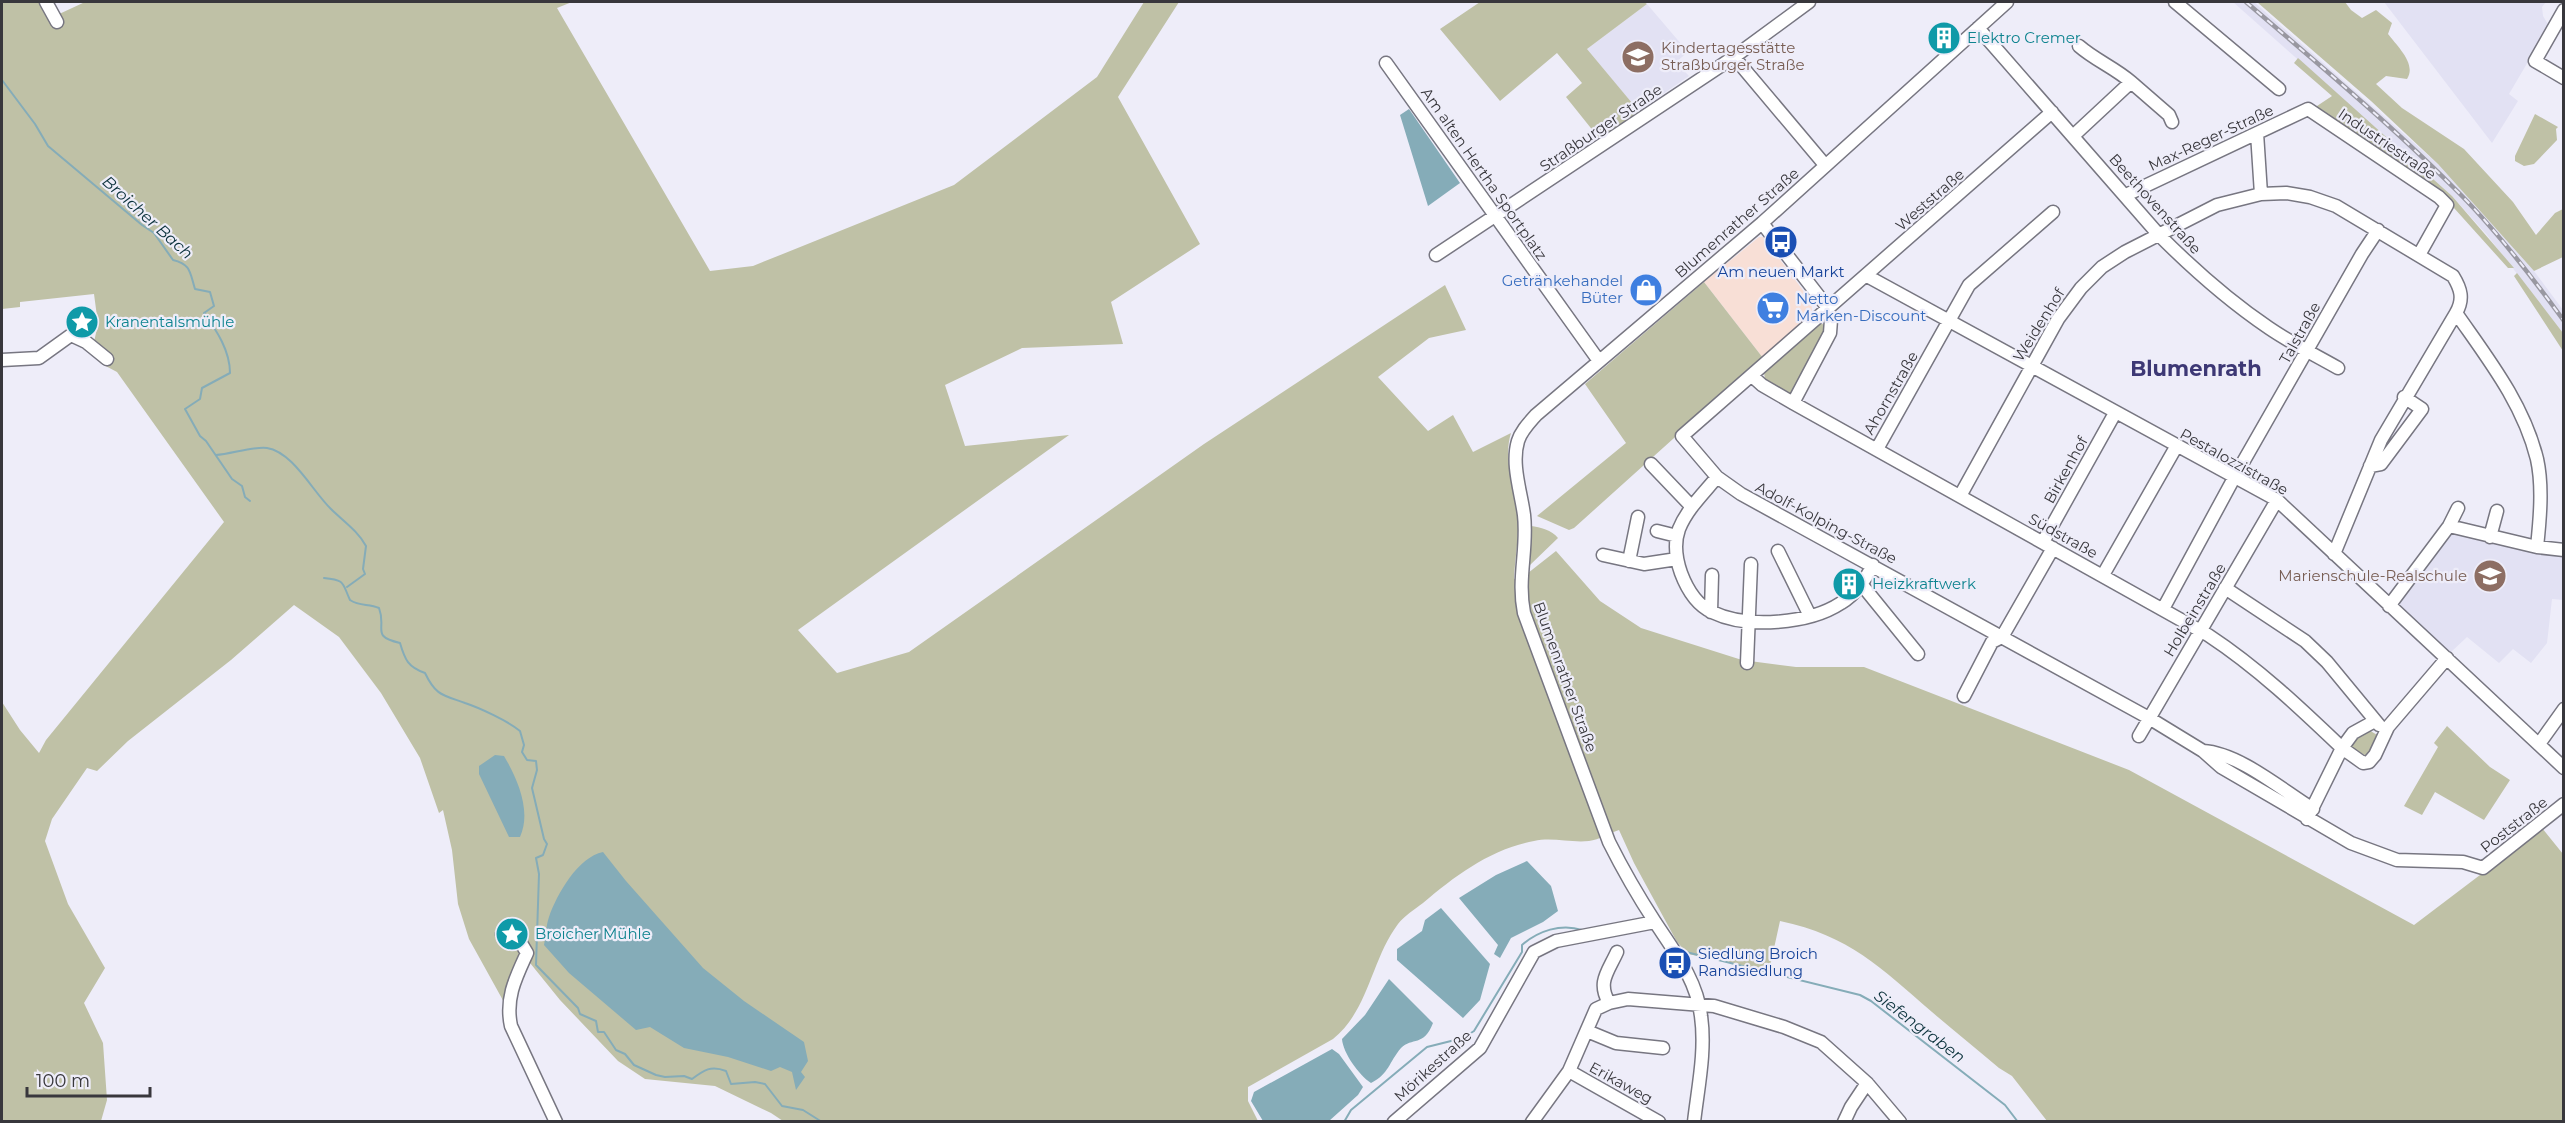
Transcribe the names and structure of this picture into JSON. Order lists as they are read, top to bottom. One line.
{"streets":{"street":["Straßburger Straße","Max-Reger-Straße","Industriestraße","Am alten Hertha Sportplatz","Weststraße","Beethovenstraße","Blumenrather Straße","Weidenhof","Talstraße","Ahornstraße","Pestalozzistraße","Birkenhof","Adolf-Kolping-Straße","Südstraße","Holbeinstraße","Poststraße","Mörikestraße","Erikaweg"]},"crossings":[["Straßburger Straße","Am alten Hertha Sportplatz"],["Max-Reger-Straße","Industriestraße"],["Max-Reger-Straße","Beethovenstraße"],["Industriestraße","Weidenhof"],["Am alten Hertha Sportplatz","Blumenrather Straße"],["Weststraße","Beethovenstraße"],["Weststraße","Pestalozzistraße"],["Weststraße","Adolf-Kolping-Straße"],["Weststraße","Südstraße"],["Beethovenstraße","Blumenrather Straße"],["Beethovenstraße","Weidenhof"],["Beethovenstraße","Talstraße"],["Blumenrather Straße","Mörikestraße"],["Weidenhof","Talstraße"],["Weidenhof","Pestalozzistraße"],["Weidenhof","Südstraße"],["Talstraße","Pestalozzistraße"],["Talstraße","Südstraße"],["Ahornstraße","Pestalozzistraße"],["Ahornstraße","Südstraße"],["Pestalozzistraße","Birkenhof"],["Pestalozzistraße","Holbeinstraße"],["Birkenhof","Südstraße"],["Adolf-Kolping-Straße","Holbeinstraße"],["Adolf-Kolping-Straße","Poststraße"],["Südstraße","Holbeinstraße"]],"districts":["Blumenrath"],"water":["Broicher Bach","Siefengraben"],"places":{"building":["Elektro Cremer","Heizkraftwerk"],"school or university":["Kindertagesstätte Straßburger Straße","Marienschule-Realschule"],"bus stop":["Am neuen Markt","Siedlung Broich Randsiedlung"],"shop":["Getränkehandel Büter"],"supermarket":["Netto Marken-Discount"],"place":["Kranentalsmühle","Broicher Mühle"]},"scale_bar":"100 m"}
